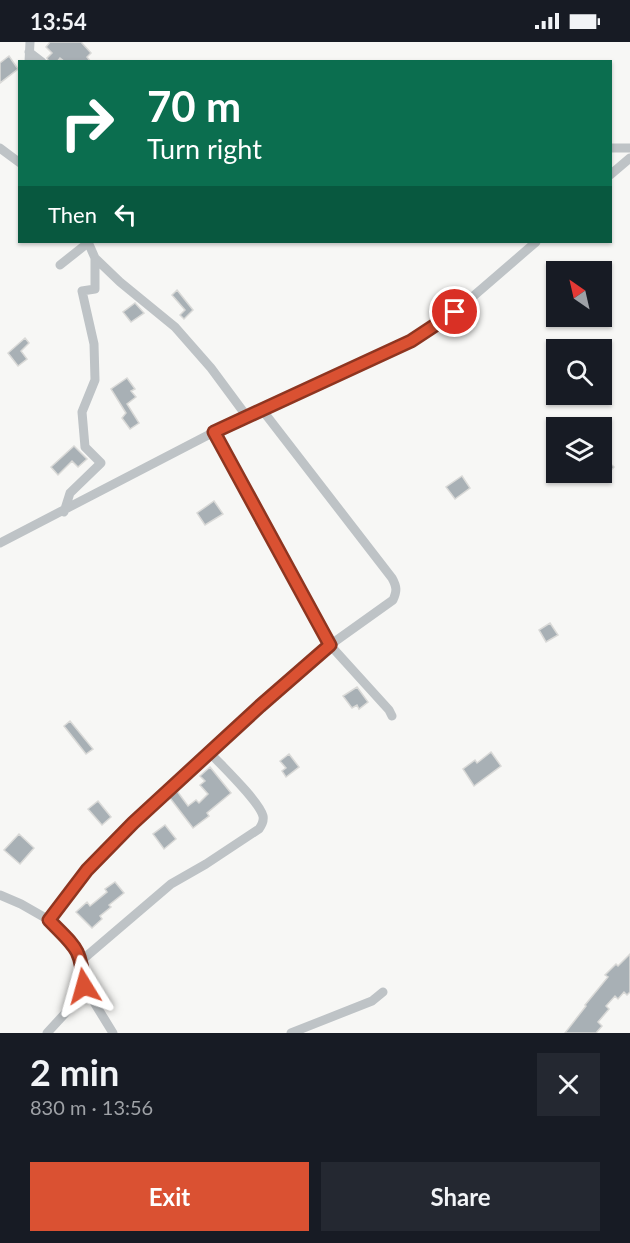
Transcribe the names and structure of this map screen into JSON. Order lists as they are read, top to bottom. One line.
{"north":"top left","page":{"status":"13:54","turn":["70 m","Turn right"],"then":"Then","heading":["2 min","830 m · 13:56"],"buttons":["Exit","Share"]}}
